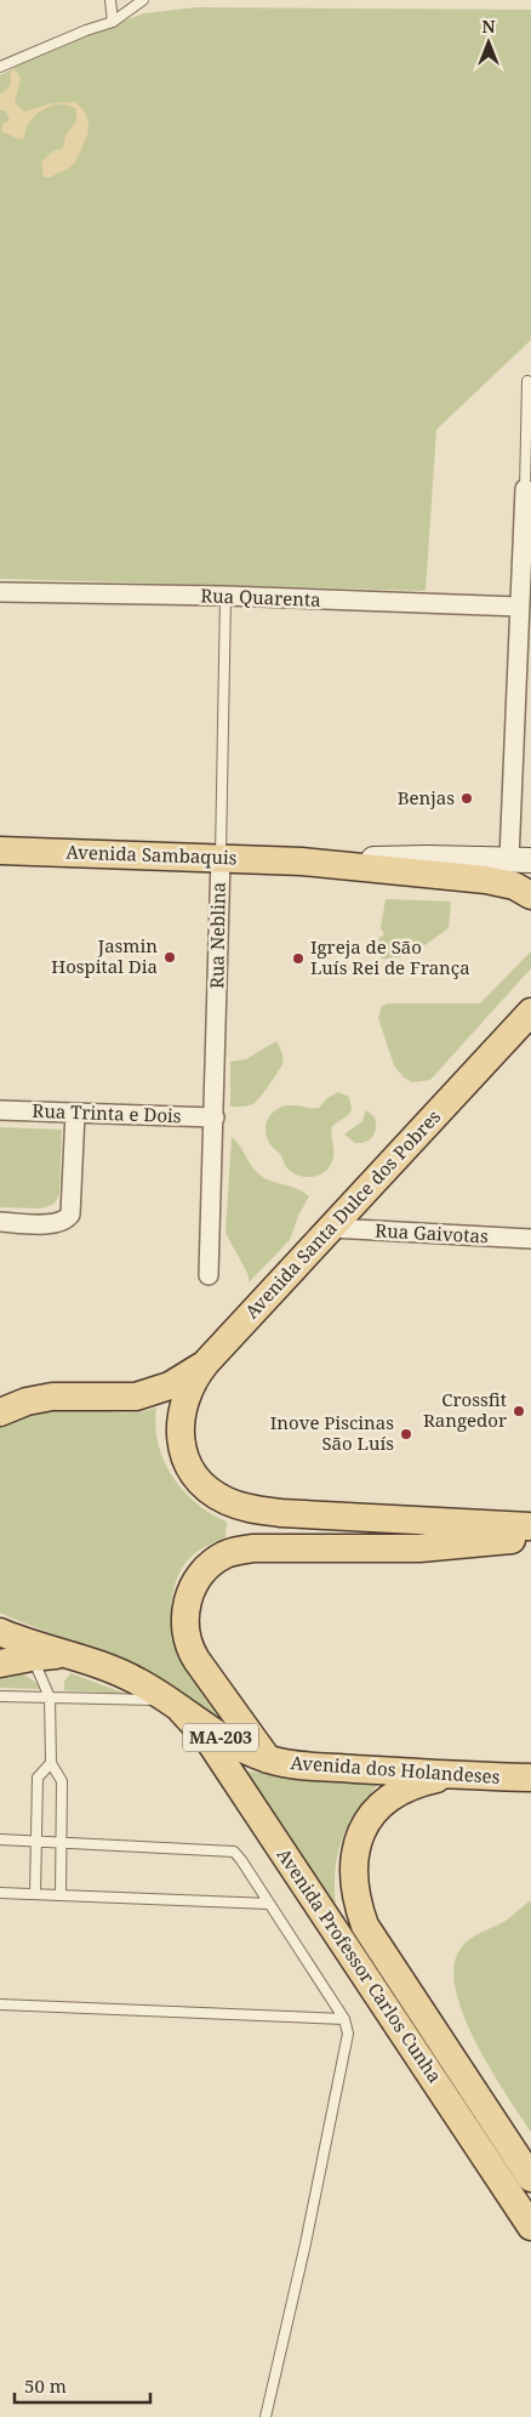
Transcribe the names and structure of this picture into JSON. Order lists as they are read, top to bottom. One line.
{"streets":{"main road":["Avenida Sambaquis","Avenida Santa Dulce dos Pobres","MA-203","Avenida dos Holandeses","Avenida Professor Carlos Cunha"],"street":["Rua Quarenta","Rua Neblina","Rua Trinta e Dois","Rua Gaivotas"]},"crossings":[["Rua Quarenta","Rua Neblina"],["Avenida Sambaquis","Rua Neblina"],["Rua Neblina","Rua Trinta e Dois"],["Avenida Santa Dulce dos Pobres","Rua Gaivotas"],["Avenida dos Holandeses","Avenida Professor Carlos Cunha"]],"places":["Benjas","Jasmin Hospital Dia","Igreja de São Luís Rei de França","Crossfit Rangedor","Inove Piscinas São Luís"],"scale_bar":"50 m","north":"top"}
